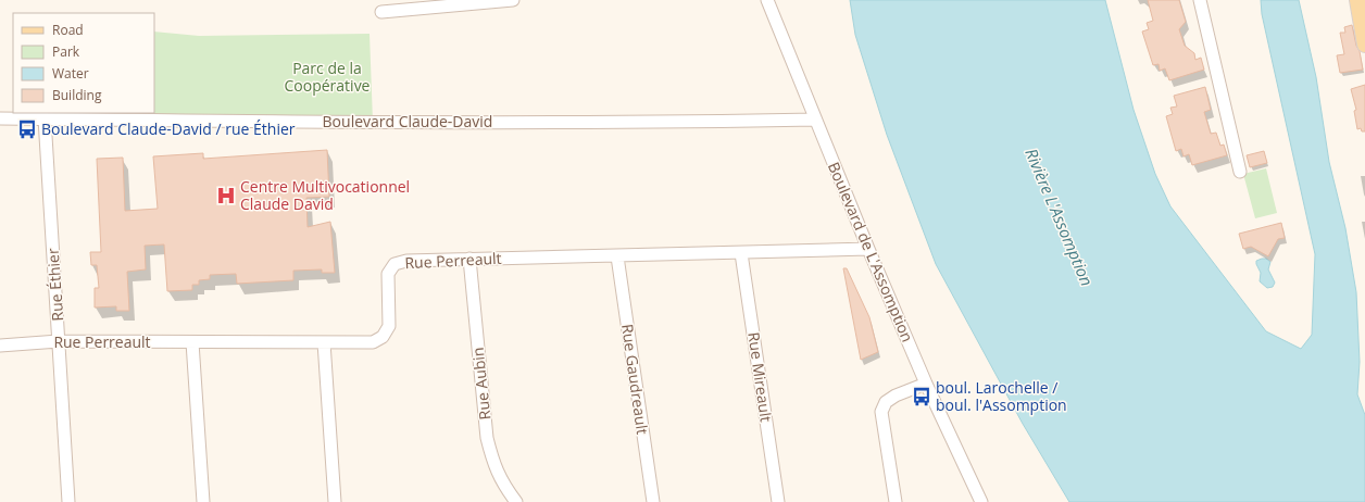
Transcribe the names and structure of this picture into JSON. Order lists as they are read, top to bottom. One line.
{"streets":{"street":["Boulevard Claude-David","Boulevard de L'Assomption","Rue Perreault","Rue Éthier","Rue Mireault","Rue Gaudreault","Rue Aubin"]},"crossings":[["Boulevard Claude-David","Boulevard de L'Assomption"],["Boulevard Claude-David","Rue Éthier"],["Boulevard de L'Assomption","Rue Perreault"],["Rue Perreault","Rue Éthier"],["Rue Perreault","Rue Mireault"],["Rue Perreault","Rue Gaudreault"],["Rue Perreault","Rue Aubin"]],"water":["Rivière L'Assomption"],"parks":["Parc de la Coopérative"],"places":{"bus stop":["Boulevard Claude-David / rue Éthier","boul. Larochelle / boul. l'Assomption"],"hospital":["Centre Multivocationnel Claude David"]},"legend":["Road","Park","Water","Building"]}
